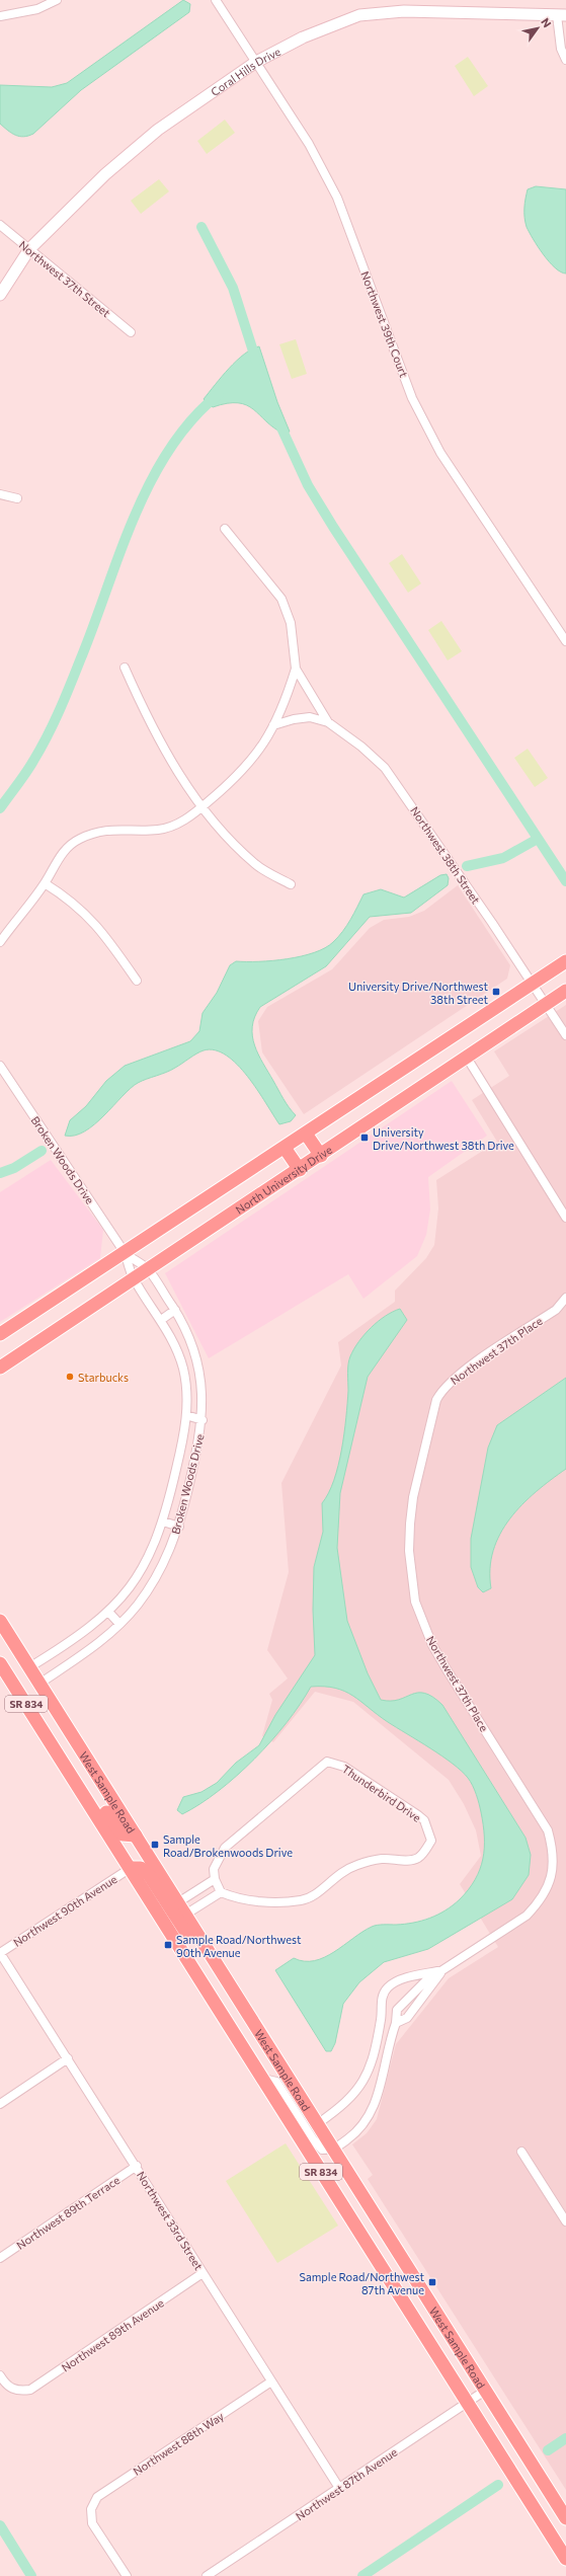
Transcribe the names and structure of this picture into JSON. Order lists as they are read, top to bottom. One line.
{"streets":{"main road":["North University Drive","SR 834","West Sample Road"],"street":["Coral Hills Drive","Northwest 37th Street","Northwest 39th Court","Northwest 38th Street","Broken Woods Drive","Northwest 37th Place","Thunderbird Drive","Northwest 90th Avenue","Northwest 89th Terrace","Northwest 33rd Street","Northwest 89th Avenue","Northwest 88th Way","Northwest 87th Avenue"]},"crossings":[["Coral Hills Drive","Northwest 37th Street"],["Coral Hills Drive","Northwest 39th Court"],["Northwest 38th Street","North University Drive"],["Broken Woods Drive","North University Drive"],["Broken Woods Drive","West Sample Road"],["Northwest 37th Place","West Sample Road"],["West Sample Road","Northwest 90th Avenue"],["West Sample Road","Northwest 87th Avenue"],["Northwest 90th Avenue","Northwest 33rd Street"],["Northwest 89th Terrace","Northwest 33rd Street"],["Northwest 33rd Street","Northwest 89th Avenue"],["Northwest 33rd Street","Northwest 88th Way"],["Northwest 33rd Street","Northwest 87th Avenue"]],"places":{"transit":["University Drive/Northwest 38th Street","University Drive/Northwest 38th Drive","Sample Road/Brokenwoods Drive","Sample Road/Northwest 90th Avenue","Sample Road/Northwest 87th Avenue"],"other":["Starbucks"]},"north":"top right"}
